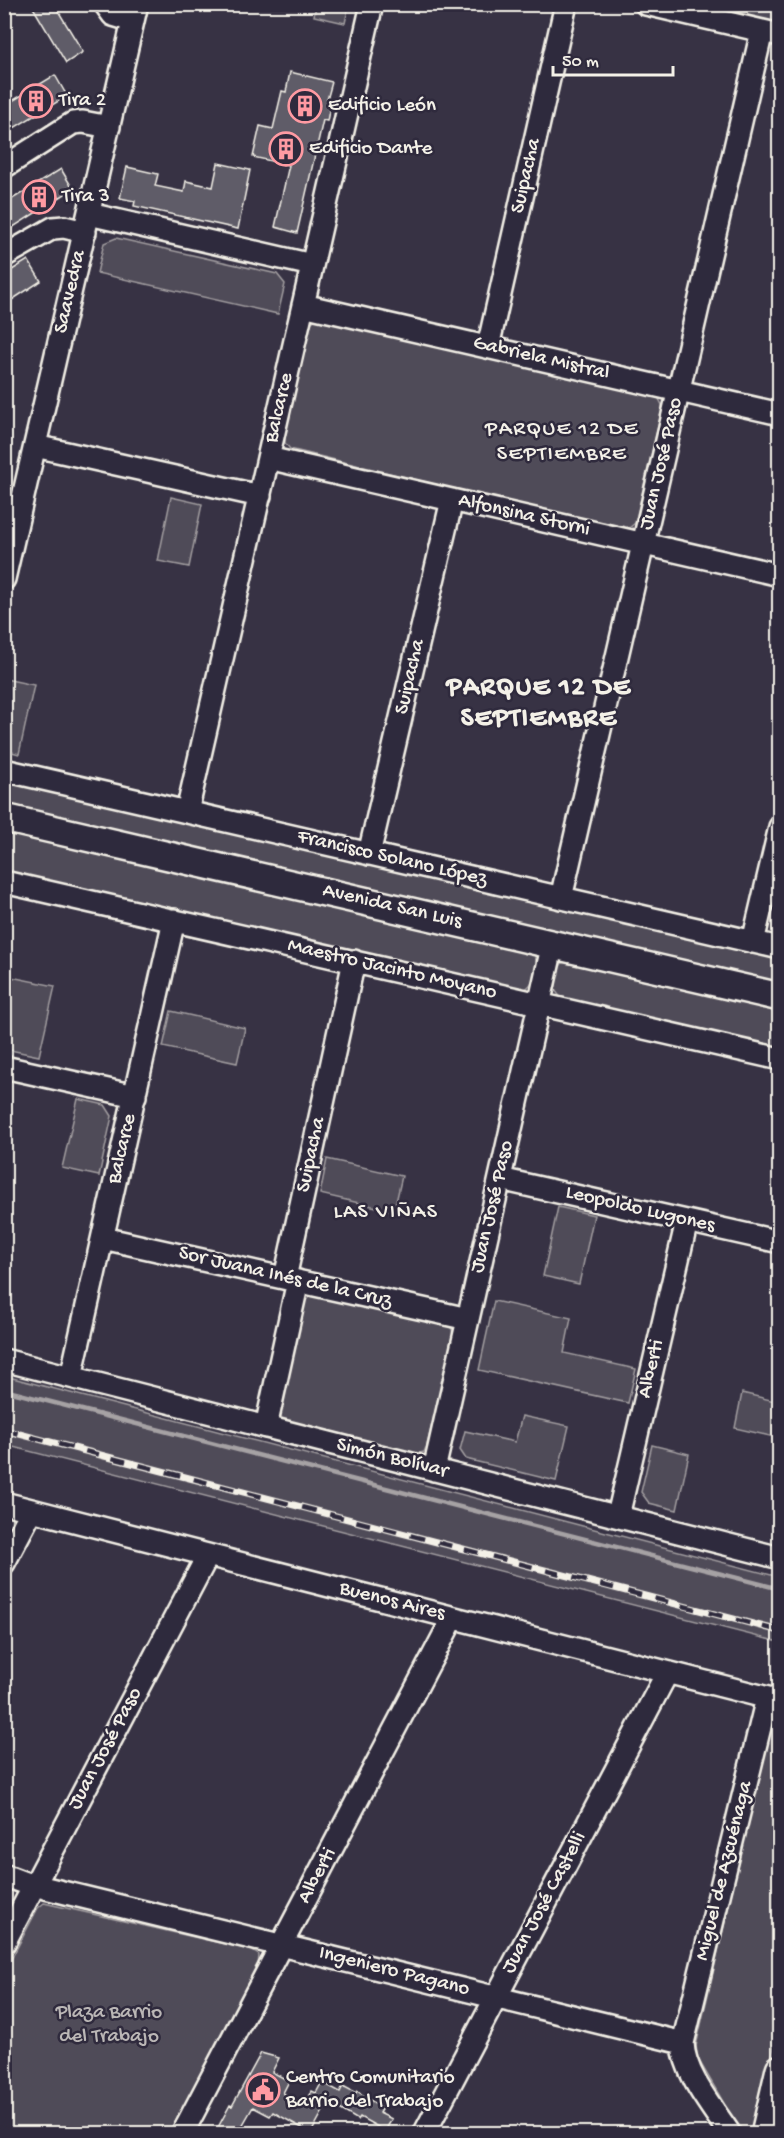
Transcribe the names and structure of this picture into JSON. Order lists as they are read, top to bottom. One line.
{"streets":{"main road":["Avenida San Luis"],"street":["Suipacha","Saavedra","Gabriela Mistral","Balcarce","Juan José Paso","Alfonsina Storni","Francisco Solano López","Maestro Jacinto Moyano","Leopoldo Lugones","Sor Juana Inés de la Cruz","Alberti","Simón Bolívar","Buenos Aires","Miguel de Azcuénaga","Juan José Castelli","Ingeniero Pagano"]},"crossings":[["Suipacha","Gabriela Mistral"],["Suipacha","Alfonsina Storni"],["Suipacha","Francisco Solano López"],["Suipacha","Maestro Jacinto Moyano"],["Suipacha","Sor Juana Inés de la Cruz"],["Suipacha","Simón Bolívar"],["Gabriela Mistral","Balcarce"],["Gabriela Mistral","Juan José Paso"],["Balcarce","Alfonsina Storni"],["Balcarce","Francisco Solano López"],["Balcarce","Maestro Jacinto Moyano"],["Balcarce","Sor Juana Inés de la Cruz"],["Balcarce","Simón Bolívar"],["Juan José Paso","Alfonsina Storni"],["Juan José Paso","Francisco Solano López"],["Juan José Paso","Avenida San Luis"],["Juan José Paso","Maestro Jacinto Moyano"],["Juan José Paso","Leopoldo Lugones"],["Juan José Paso","Sor Juana Inés de la Cruz"],["Juan José Paso","Simón Bolívar"],["Juan José Paso","Buenos Aires"],["Juan José Paso","Ingeniero Pagano"],["Leopoldo Lugones","Alberti"],["Alberti","Simón Bolívar"],["Alberti","Buenos Aires"],["Alberti","Ingeniero Pagano"],["Buenos Aires","Miguel de Azcuénaga"],["Buenos Aires","Juan José Castelli"],["Miguel de Azcuénaga","Ingeniero Pagano"],["Juan José Castelli","Ingeniero Pagano"]],"districts":["PARQUE 12 DE SEPTIEMBRE","PARQUE 12 DE SEPTIEMBRE","LAS VIÑAS"],"parks":["Plaza Barrio del Trabajo"],"places":{"building":["Tira 2","Edificio León","Edificio Dante","Tira 3"],"public building":["Centro Comunitario Barrio del Trabajo"]},"scale_bar":"50 m"}
